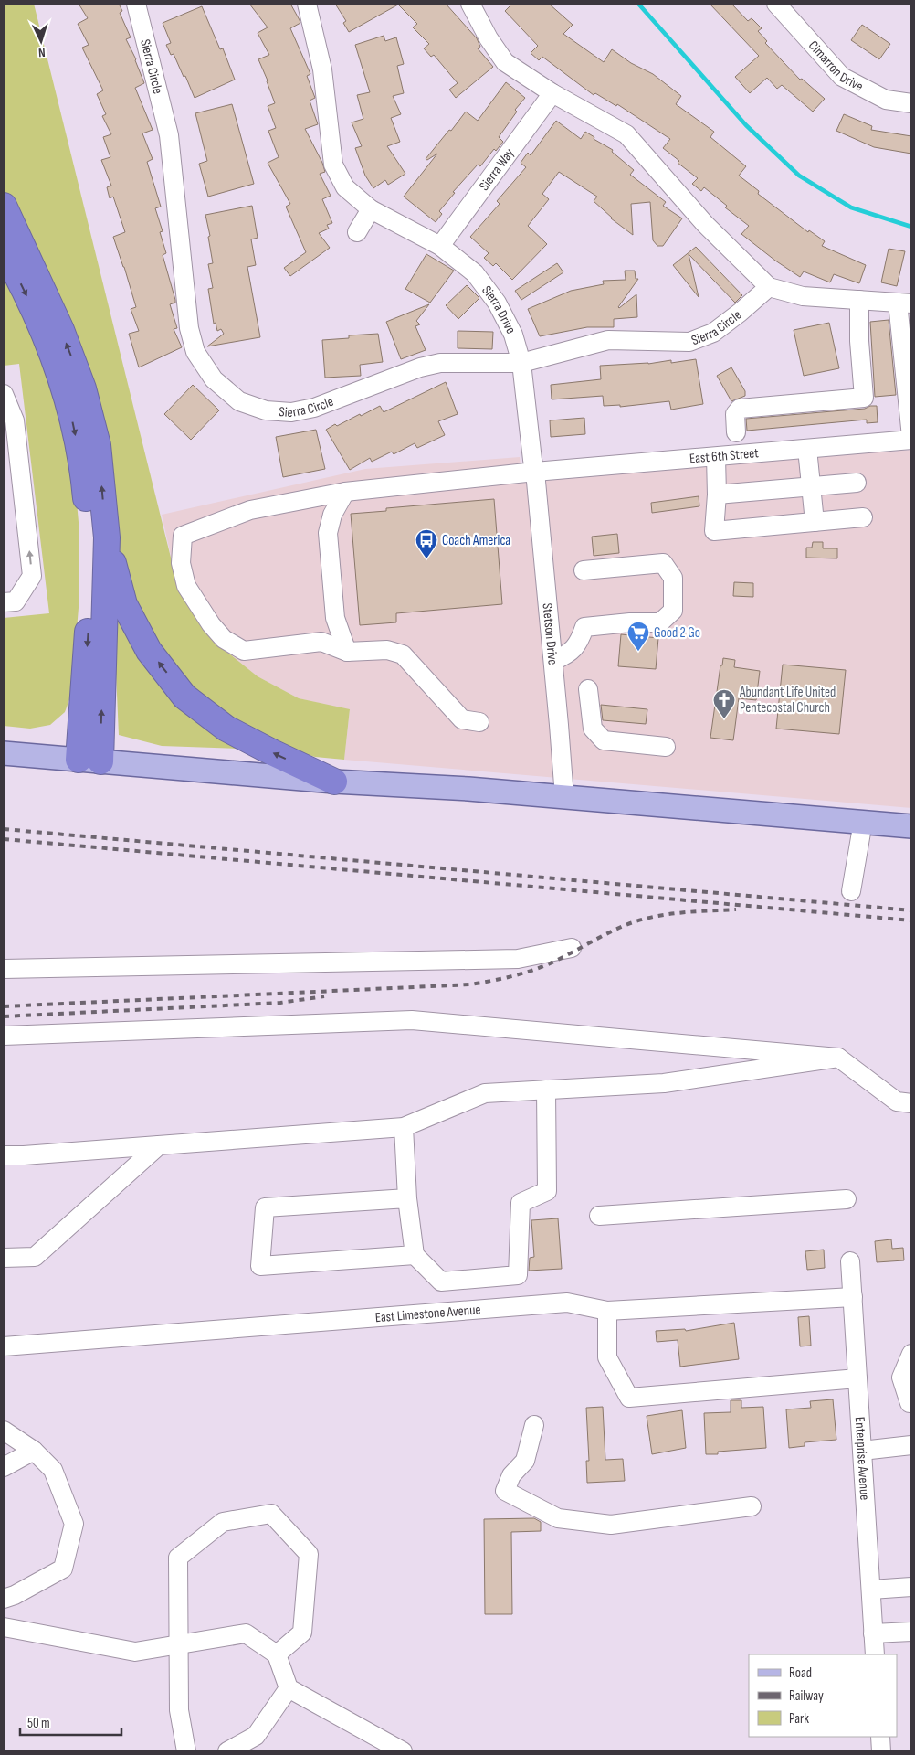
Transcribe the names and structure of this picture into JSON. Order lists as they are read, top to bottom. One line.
{"streets":{"street":["Cimarron Drive","Sierra Circle","Sierra Way","Sierra Drive","East 6th Street","Stetson Drive","East Limestone Avenue","Enterprise Avenue"]},"crossings":[["Sierra Circle","Sierra Drive"],["Sierra Way","Sierra Drive"],["Sierra Drive","East 6th Street"],["Sierra Drive","Stetson Drive"],["East 6th Street","Stetson Drive"],["East Limestone Avenue","Enterprise Avenue"]],"places":{"bus stop":["Coach America"],"supermarket":["Good 2 Go"],"church":["Abundant Life United Pentecostal Church"]},"legend":["Road","Railway","Park"],"scale_bar":"50 m","north":"bottom"}
